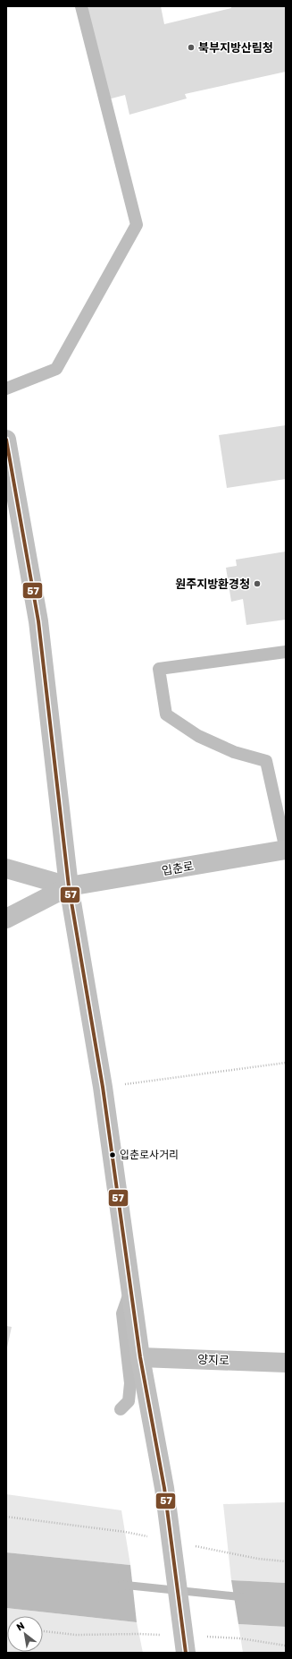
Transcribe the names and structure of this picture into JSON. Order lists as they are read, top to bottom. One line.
{"streets":{"street":["입춘로","양지로"]},"places":["북부지방산림청","원주지방환경청","입춘로사거리"],"lines":["transit line 57"],"north":"top left"}
